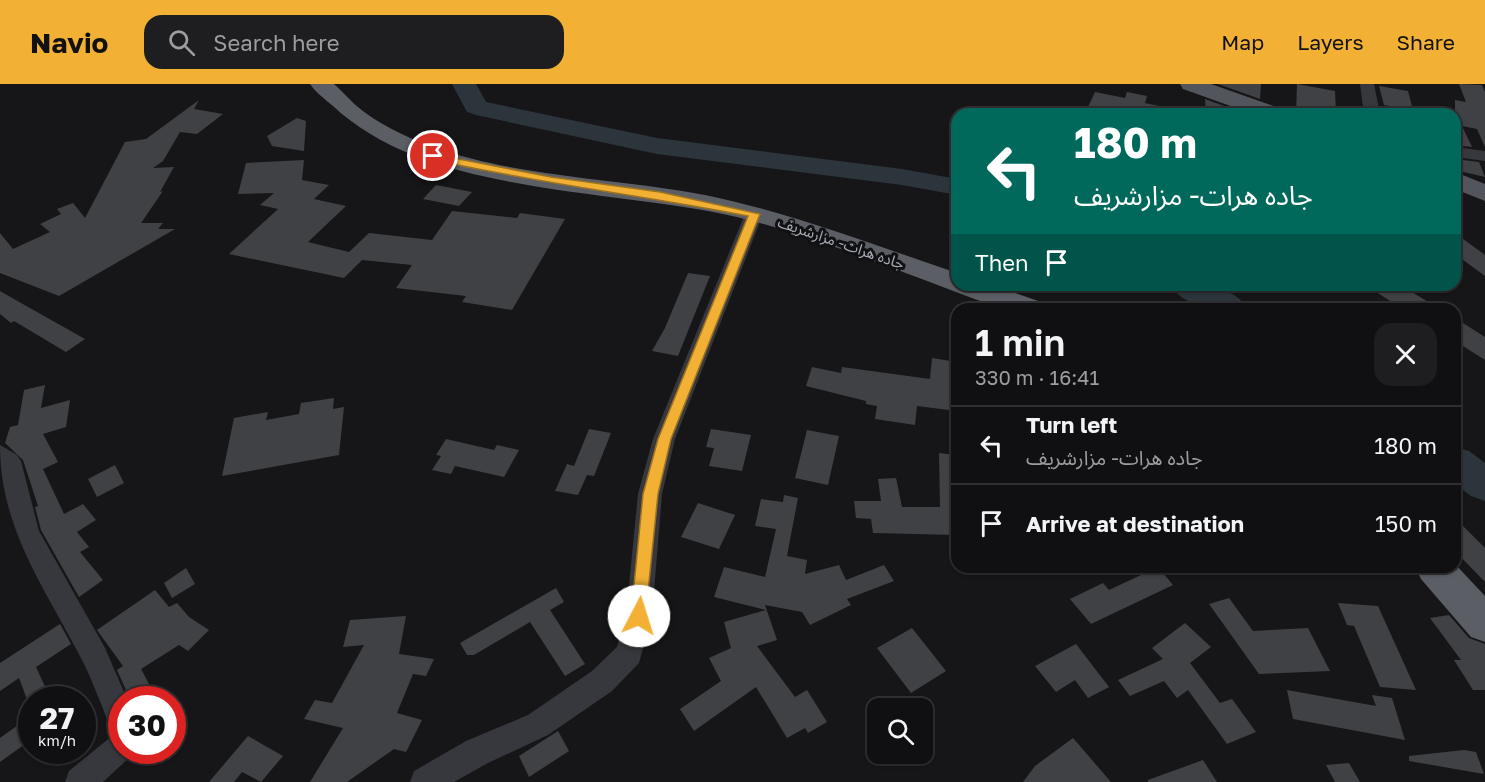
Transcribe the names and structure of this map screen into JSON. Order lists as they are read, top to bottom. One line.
{"streets":{"highway":["جاده هرات- مزارشریف"]},"page":{"header":"Navio","search":"Search here","nav":["Map","Layers","Share"],"turn":["180 m","جاده هرات- مزارشریف"],"then":"Then","heading":["1 min","330 m · 16:41"],"list":[{"name":"Turn left","note":"جاده هرات- مزارشریف","value":"180 m"},{"name":"Arrive at destination","value":"150 m"}],"speed":"27 km/h","limit":"30"}}
